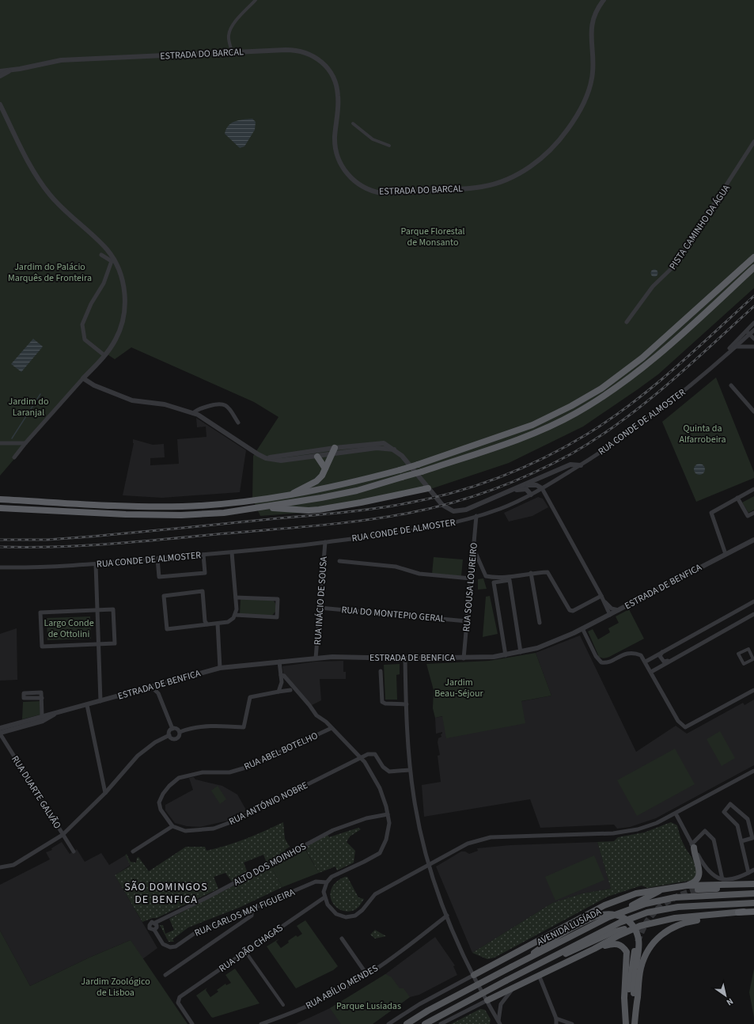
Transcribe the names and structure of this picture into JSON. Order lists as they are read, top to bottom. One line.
{"streets":{"main road":["AVENIDA LUSÍADA"],"street":["ESTRADA DO BARCAL","PISTA CAMINHO DA ÁGUA","RUA CONDE DE ALMOSTER","ESTRADA DE BENFICA","RUA SOUSA LOUREIRO","RUA INÁCIO DE SOUSA","RUA DO MONTEPIO GERAL","RUA ABEL BOTELHO","RUA DUARTE GALVÃO","RUA ANTÓNIO NOBRE","ALTO DOS MOINHOS","RUA CARLOS MAY FIGUEIRA","RUA JOÃO CHAGAS","RUA ABÍLIO MENDES"]},"crossings":[["RUA CONDE DE ALMOSTER","RUA SOUSA LOUREIRO"],["RUA CONDE DE ALMOSTER","RUA INÁCIO DE SOUSA"],["ESTRADA DE BENFICA","RUA SOUSA LOUREIRO"],["ESTRADA DE BENFICA","RUA INÁCIO DE SOUSA"],["ESTRADA DE BENFICA","RUA DUARTE GALVÃO"],["RUA SOUSA LOUREIRO","RUA DO MONTEPIO GERAL"],["RUA INÁCIO DE SOUSA","RUA DO MONTEPIO GERAL"],["RUA ABEL BOTELHO","RUA ANTÓNIO NOBRE"],["ALTO DOS MOINHOS","RUA CARLOS MAY FIGUEIRA"]],"districts":["SÃO DOMINGOS DE BENFICA"],"parks":["Parque Florestal de Monsanto","Jardim do Palácio Marquês de Fronteira","Jardim do Laranjal","Quinta da Alfarrobeira","Largo Conde de Ottolini","Jardim Beau-Séjour","Jardim Zoológico de Lisboa","Parque Lusíadas"],"north":"bottom right"}
